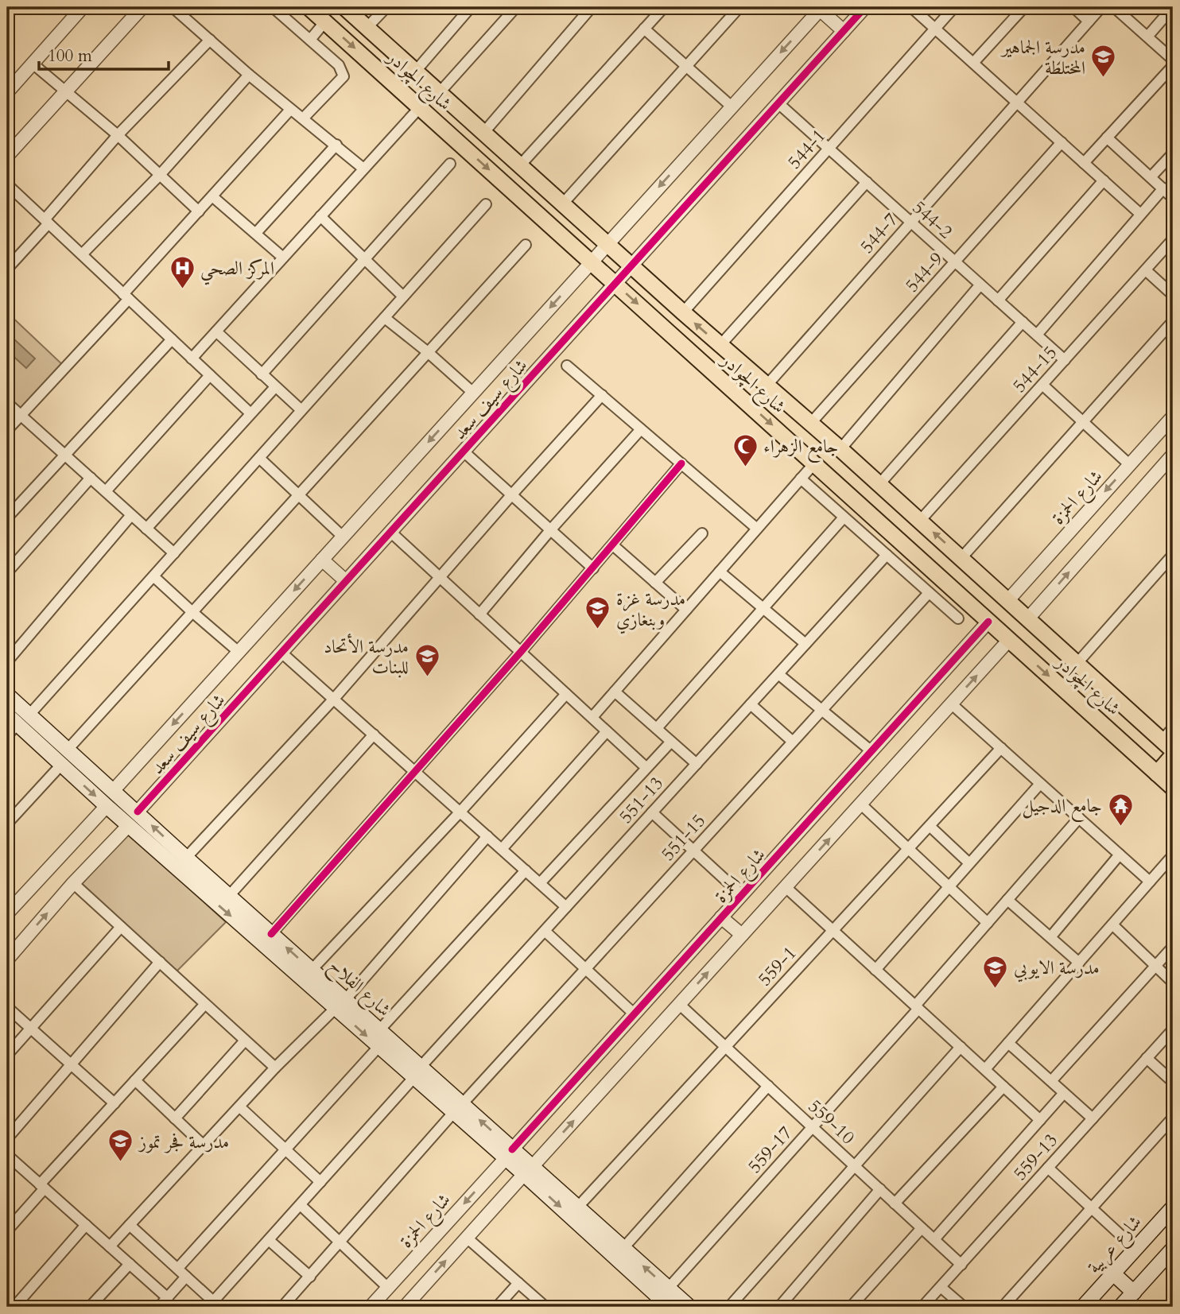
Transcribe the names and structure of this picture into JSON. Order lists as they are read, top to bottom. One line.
{"streets":{"main road":["شارع الچوادر","شارع الفلاح","شارع عربية"],"street":["544-1","544-2","544-7","544-9","544-15","شارع سيف سعد","شارع الحمزة","551-13","551-15","559-1","559-10","559-17","559-13"]},"crossings":[["شارع الچوادر","544-1"],["شارع الچوادر","544-7"],["شارع الچوادر","544-9"],["شارع الچوادر","544-15"],["شارع الچوادر","شارع سيف سعد"],["شارع الچوادر","شارع الحمزة"],["544-1","544-2"],["544-2","544-7"],["544-2","544-9"],["544-2","544-15"],["544-2","شارع سيف سعد"],["شارع سيف سعد","شارع الفلاح"],["شارع الحمزة","شارع الفلاح"],["551-13","شارع الفلاح"],["551-15","شارع الفلاح"],["559-1","شارع الفلاح"],["559-1","559-10"],["شارع الفلاح","559-17"],["559-10","559-17"],["559-10","559-13"]],"places":{"school or university":["مدرسة الجماهير المختلطة","مدرسة غزة وبنغازي","مدرسة الأتحاد للبنات","مدرسة الايوبي","مدرسة فجر تموز"],"hospital":["المركز الصحي"],"mosque":["جامع الزهراء"],"temple":["جامع الدجيل"]},"scale_bar":"100 m"}
